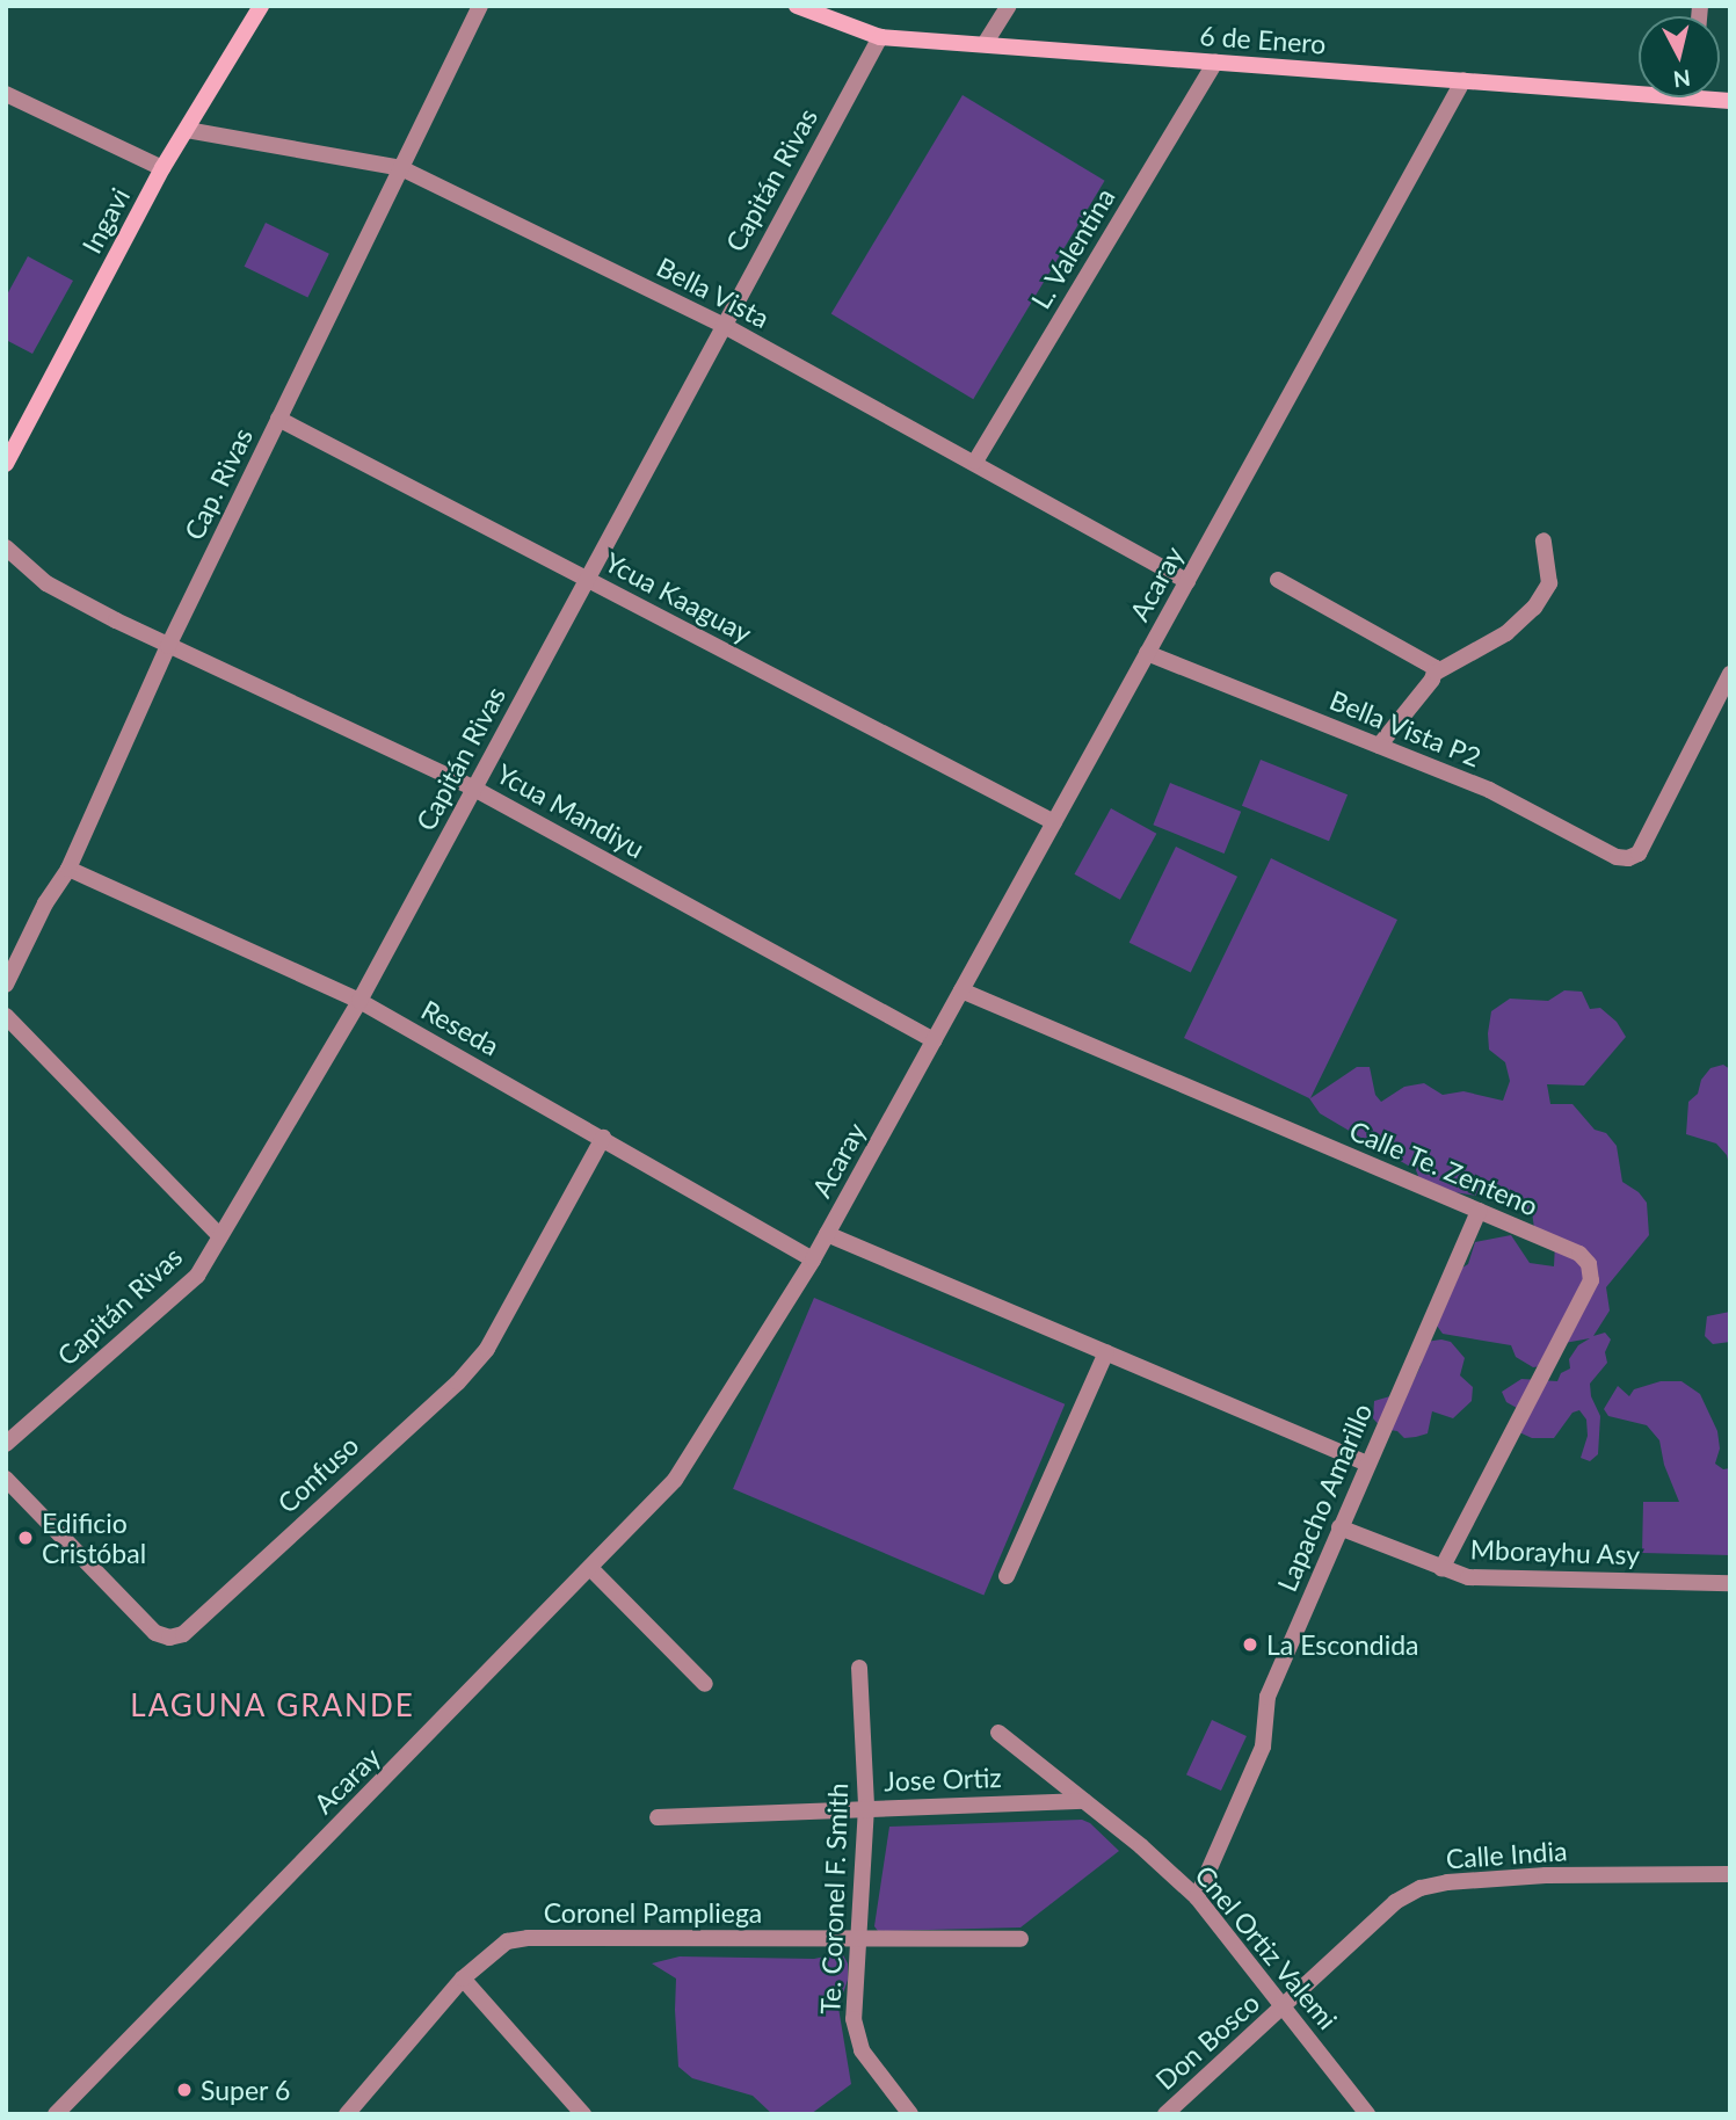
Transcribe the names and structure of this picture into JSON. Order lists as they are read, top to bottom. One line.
{"streets":{"main road":["6 de Enero","Ingavi"],"street":["Capitán Rivas","L. Valentina","Bella Vista","Cap. Rivas","Acaray","Ycua Kaaguay","Bella Vista P2","Ycua Mandiyu","Reseda","Calle Te. Zenteno","Confuso","Lapacho Amarillo","Mborayhu Asy","Jose Ortiz","Calle India","Te. Coronel F. Smith","Coronel Pampliega","Cnel Ortiz Valemi","Don Bosco"]},"crossings":[["6 de Enero","Capitán Rivas"],["6 de Enero","L. Valentina"],["6 de Enero","Acaray"],["Capitán Rivas","Bella Vista"],["Capitán Rivas","Ycua Kaaguay"],["Capitán Rivas","Ycua Mandiyu"],["Capitán Rivas","Reseda"],["Ingavi","Bella Vista"],["L. Valentina","Bella Vista"],["Bella Vista","Cap. Rivas"],["Bella Vista","Acaray"],["Cap. Rivas","Ycua Kaaguay"],["Cap. Rivas","Ycua Mandiyu"],["Cap. Rivas","Reseda"],["Acaray","Ycua Kaaguay"],["Acaray","Bella Vista P2"],["Acaray","Ycua Mandiyu"],["Acaray","Reseda"],["Acaray","Calle Te. Zenteno"],["Reseda","Confuso"],["Calle Te. Zenteno","Lapacho Amarillo"],["Calle Te. Zenteno","Mborayhu Asy"],["Lapacho Amarillo","Mborayhu Asy"],["Lapacho Amarillo","Cnel Ortiz Valemi"],["Jose Ortiz","Te. Coronel F. Smith"],["Jose Ortiz","Cnel Ortiz Valemi"],["Calle India","Cnel Ortiz Valemi"],["Calle India","Don Bosco"],["Te. Coronel F. Smith","Coronel Pampliega"],["Cnel Ortiz Valemi","Don Bosco"]],"districts":["LAGUNA GRANDE"],"places":["Edificio Cristóbal","La Escondida","Super 6"],"north":"bottom"}
